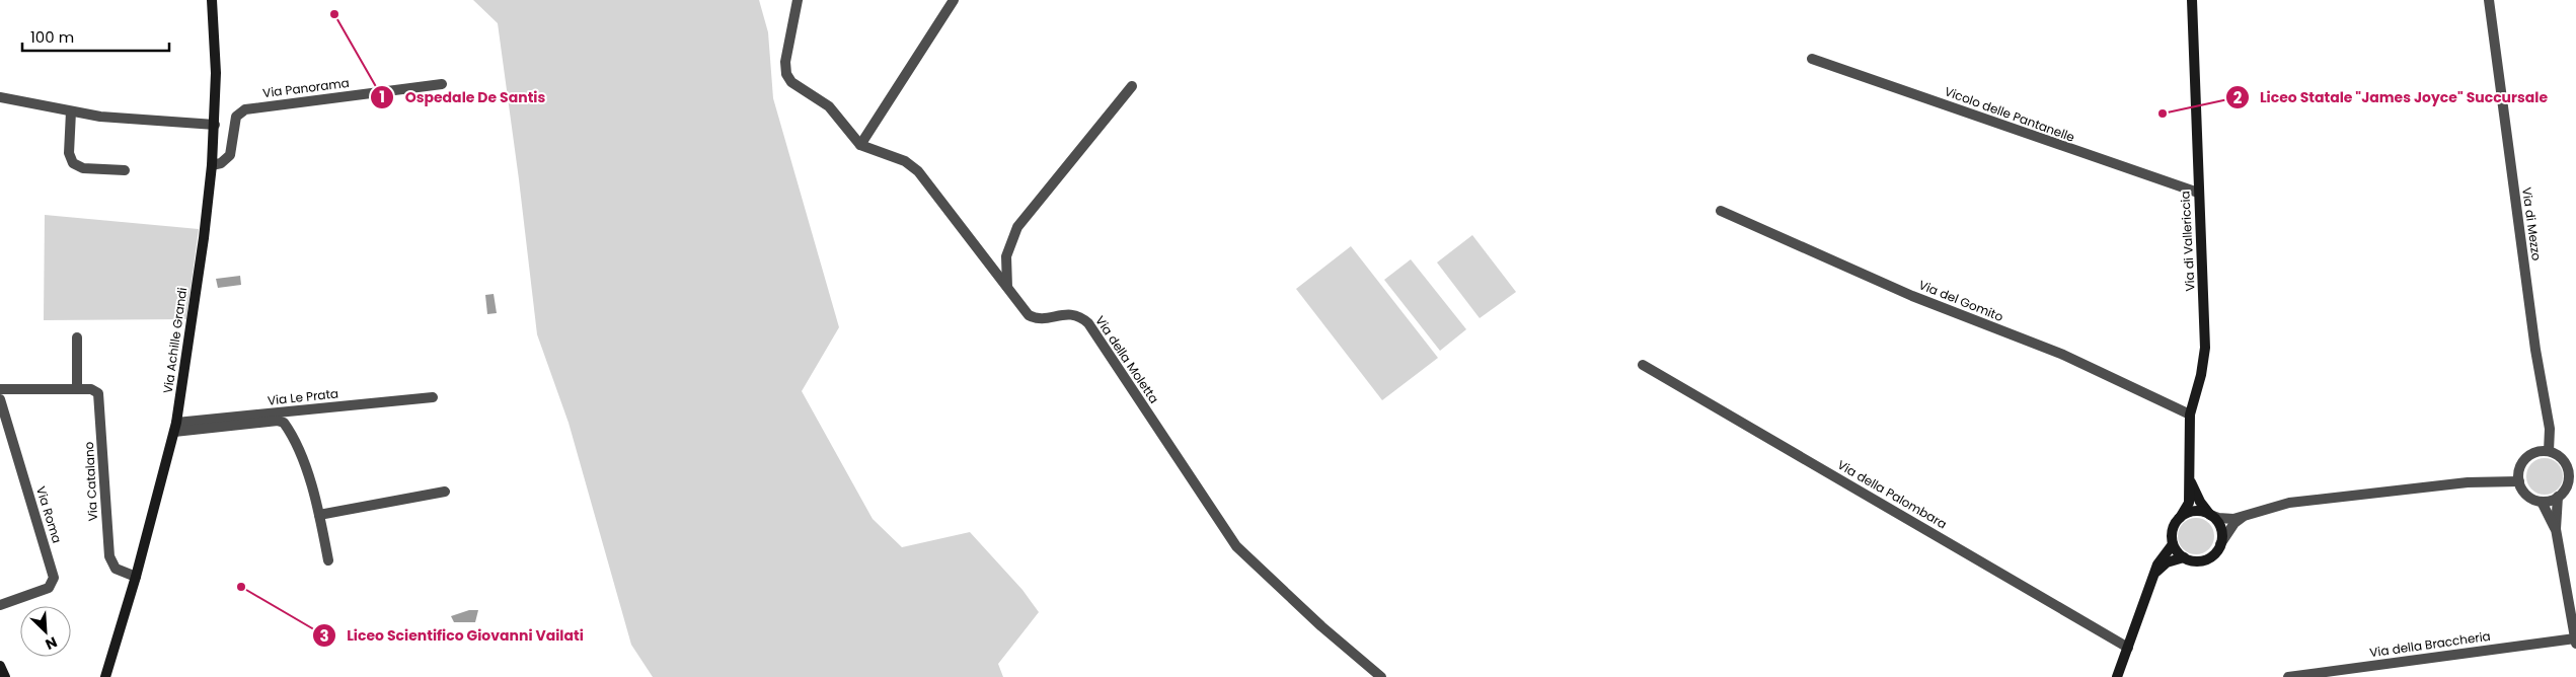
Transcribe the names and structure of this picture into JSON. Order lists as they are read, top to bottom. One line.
{"streets":{"street":["Via Panorama","Vicolo delle Pantanelle","Via di Mezzo","Via di Vallericcia","Via del Gomito","Via Achille Grandi","Via della Moletta","Via Le Prata","Via Catalano","Via della Palombara","Via Roma","Via della Braccheria"]},"crossings":[["Via Panorama","Via Achille Grandi"],["Vicolo delle Pantanelle","Via di Vallericcia"],["Via di Vallericcia","Via del Gomito"],["Via di Vallericcia","Via della Palombara"],["Via Achille Grandi","Via Le Prata"],["Via Achille Grandi","Via Catalano"]],"places":["Ospedale De Santis","Liceo Statale \"James Joyce\" Succursale","Liceo Scientifico Giovanni Vailati"],"scale_bar":"100 m","north":"bottom right"}
